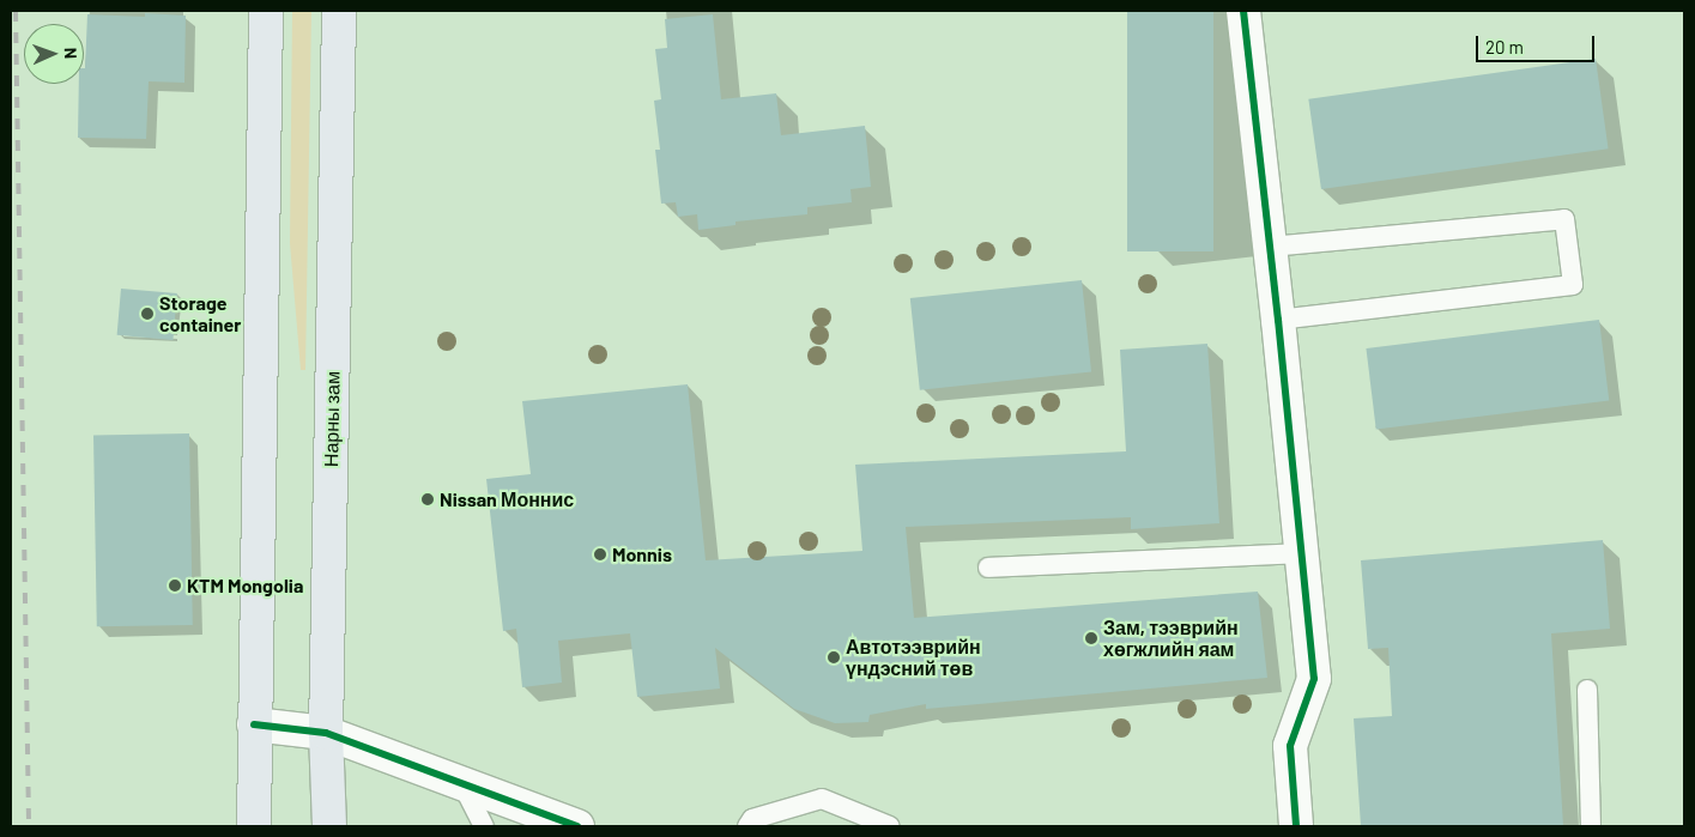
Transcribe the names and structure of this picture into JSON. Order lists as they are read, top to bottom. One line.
{"streets":{"main road":["Нарны зам"]},"places":["Storage container","Nissan Моннис","Monnis","KTM Mongolia","Зам, тээврийн хөгжлийн яам","Автотээврийн үндэсний төв"],"scale_bar":"20 m","north":"right"}
